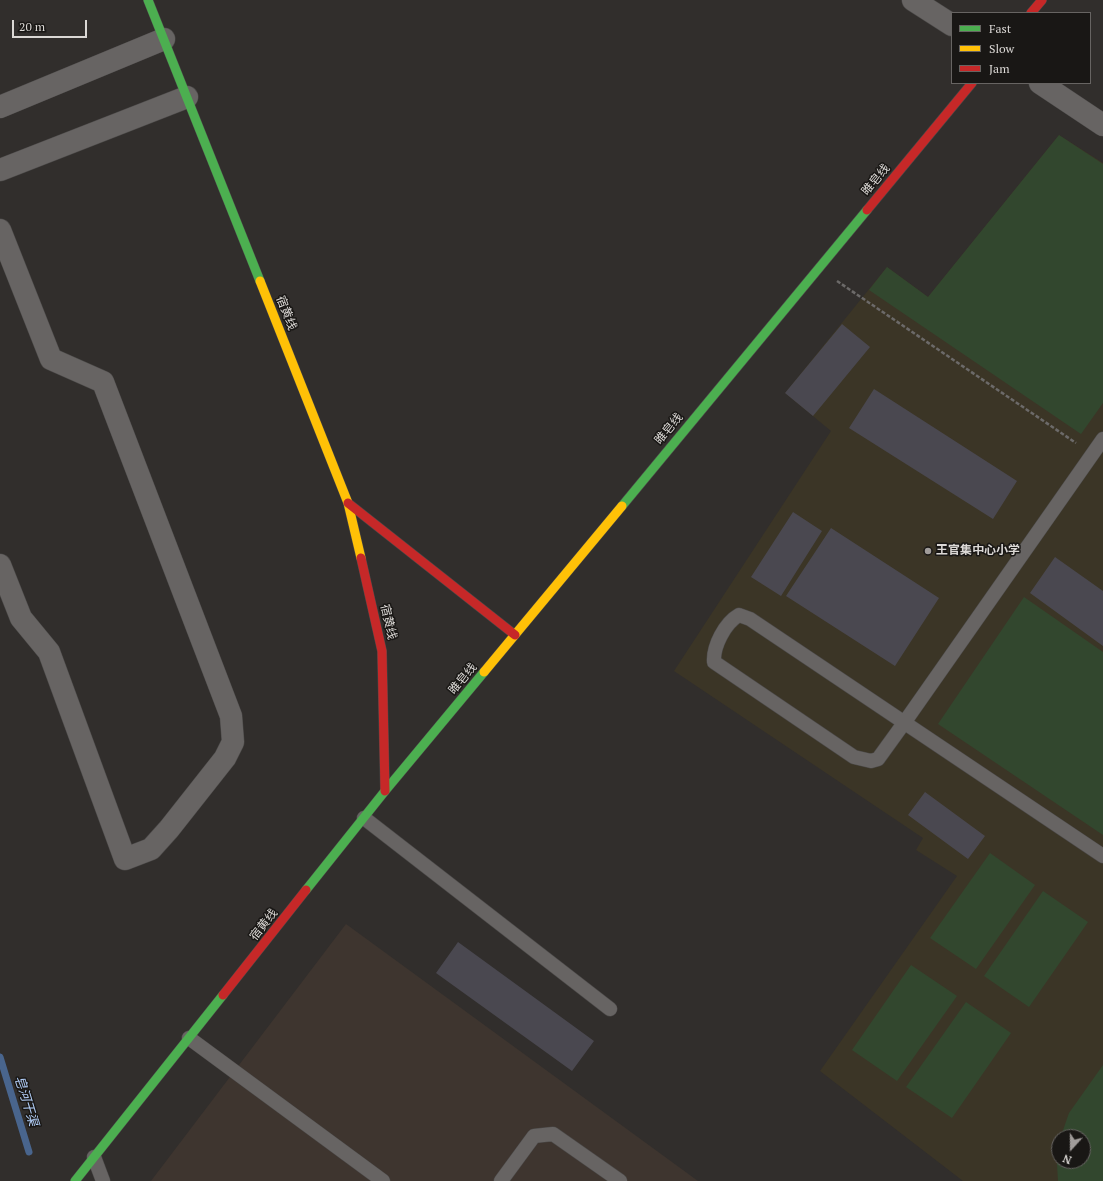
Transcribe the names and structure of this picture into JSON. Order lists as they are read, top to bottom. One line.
{"streets":{"main road":["睢皂线","宿黄线"]},"crossings":[["睢皂线","宿黄线"]],"water":["皂河干渠"],"places":["王官集中心小学"],"legend":["Fast","Slow","Jam"],"scale_bar":"20 m","north":"bottom"}
